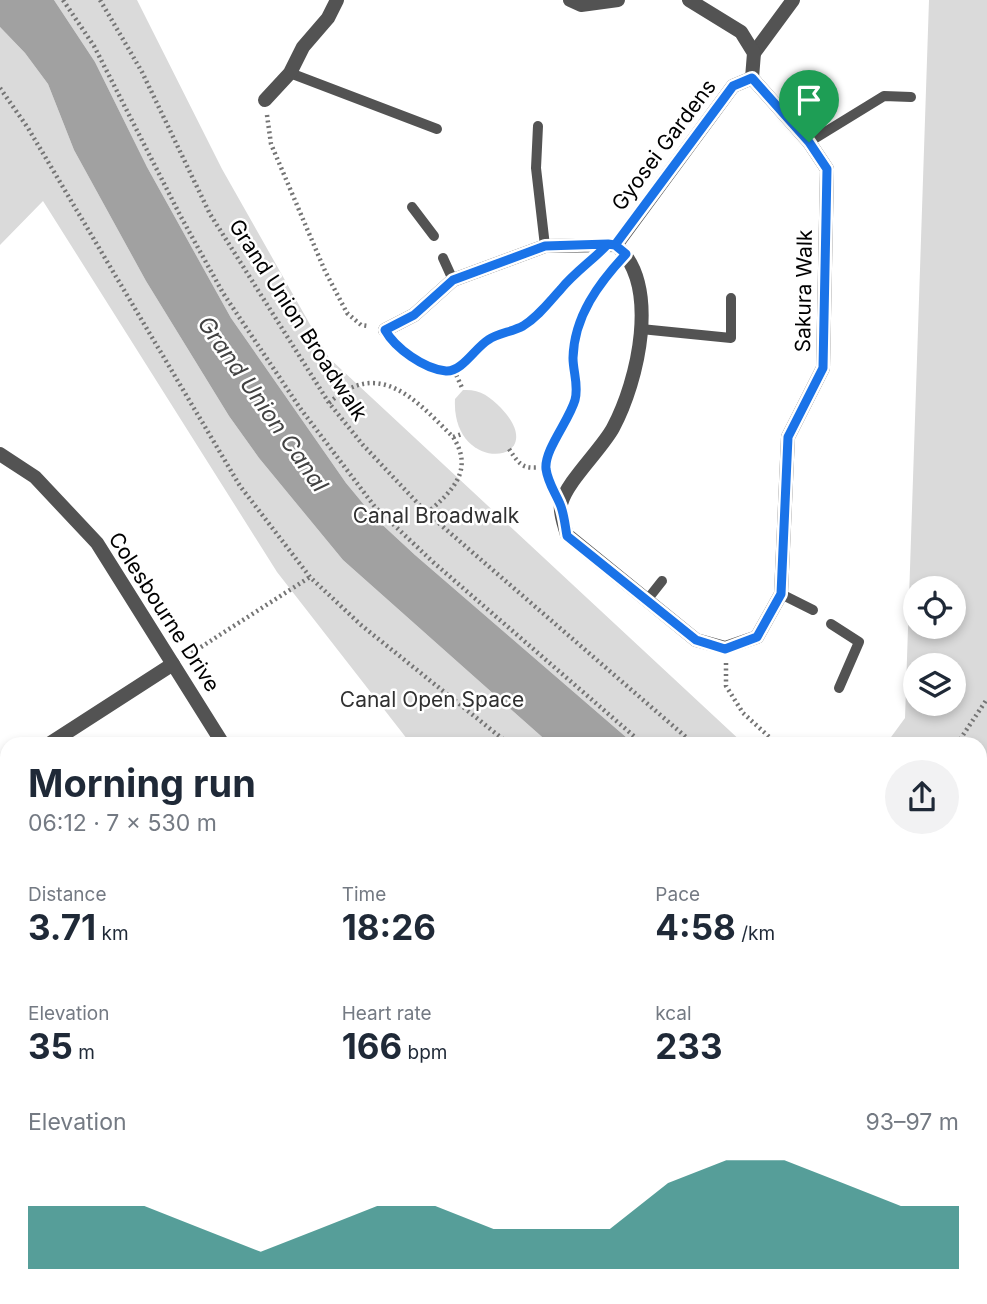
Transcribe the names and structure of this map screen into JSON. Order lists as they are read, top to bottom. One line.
{"streets":{"street":["Gyosei Gardens","Sakura Walk","Colesbourne Drive"],"path":["Grand Union Broadwalk"]},"crossings":[["Gyosei Gardens","Sakura Walk"]],"water":["Grand Union Canal"],"parks":["Canal Broadwalk","Canal Open Space"],"page":{"heading":["Morning run","06:12 · 7 × 530 m"],"stats":[["Distance","3.71 km"],["Time","18:26"],["Pace","4:58 /km"],["Elevation","35 m"],["Heart rate","166 bpm"],["kcal","233"]],"chart":["Elevation","93–97 m"]}}
